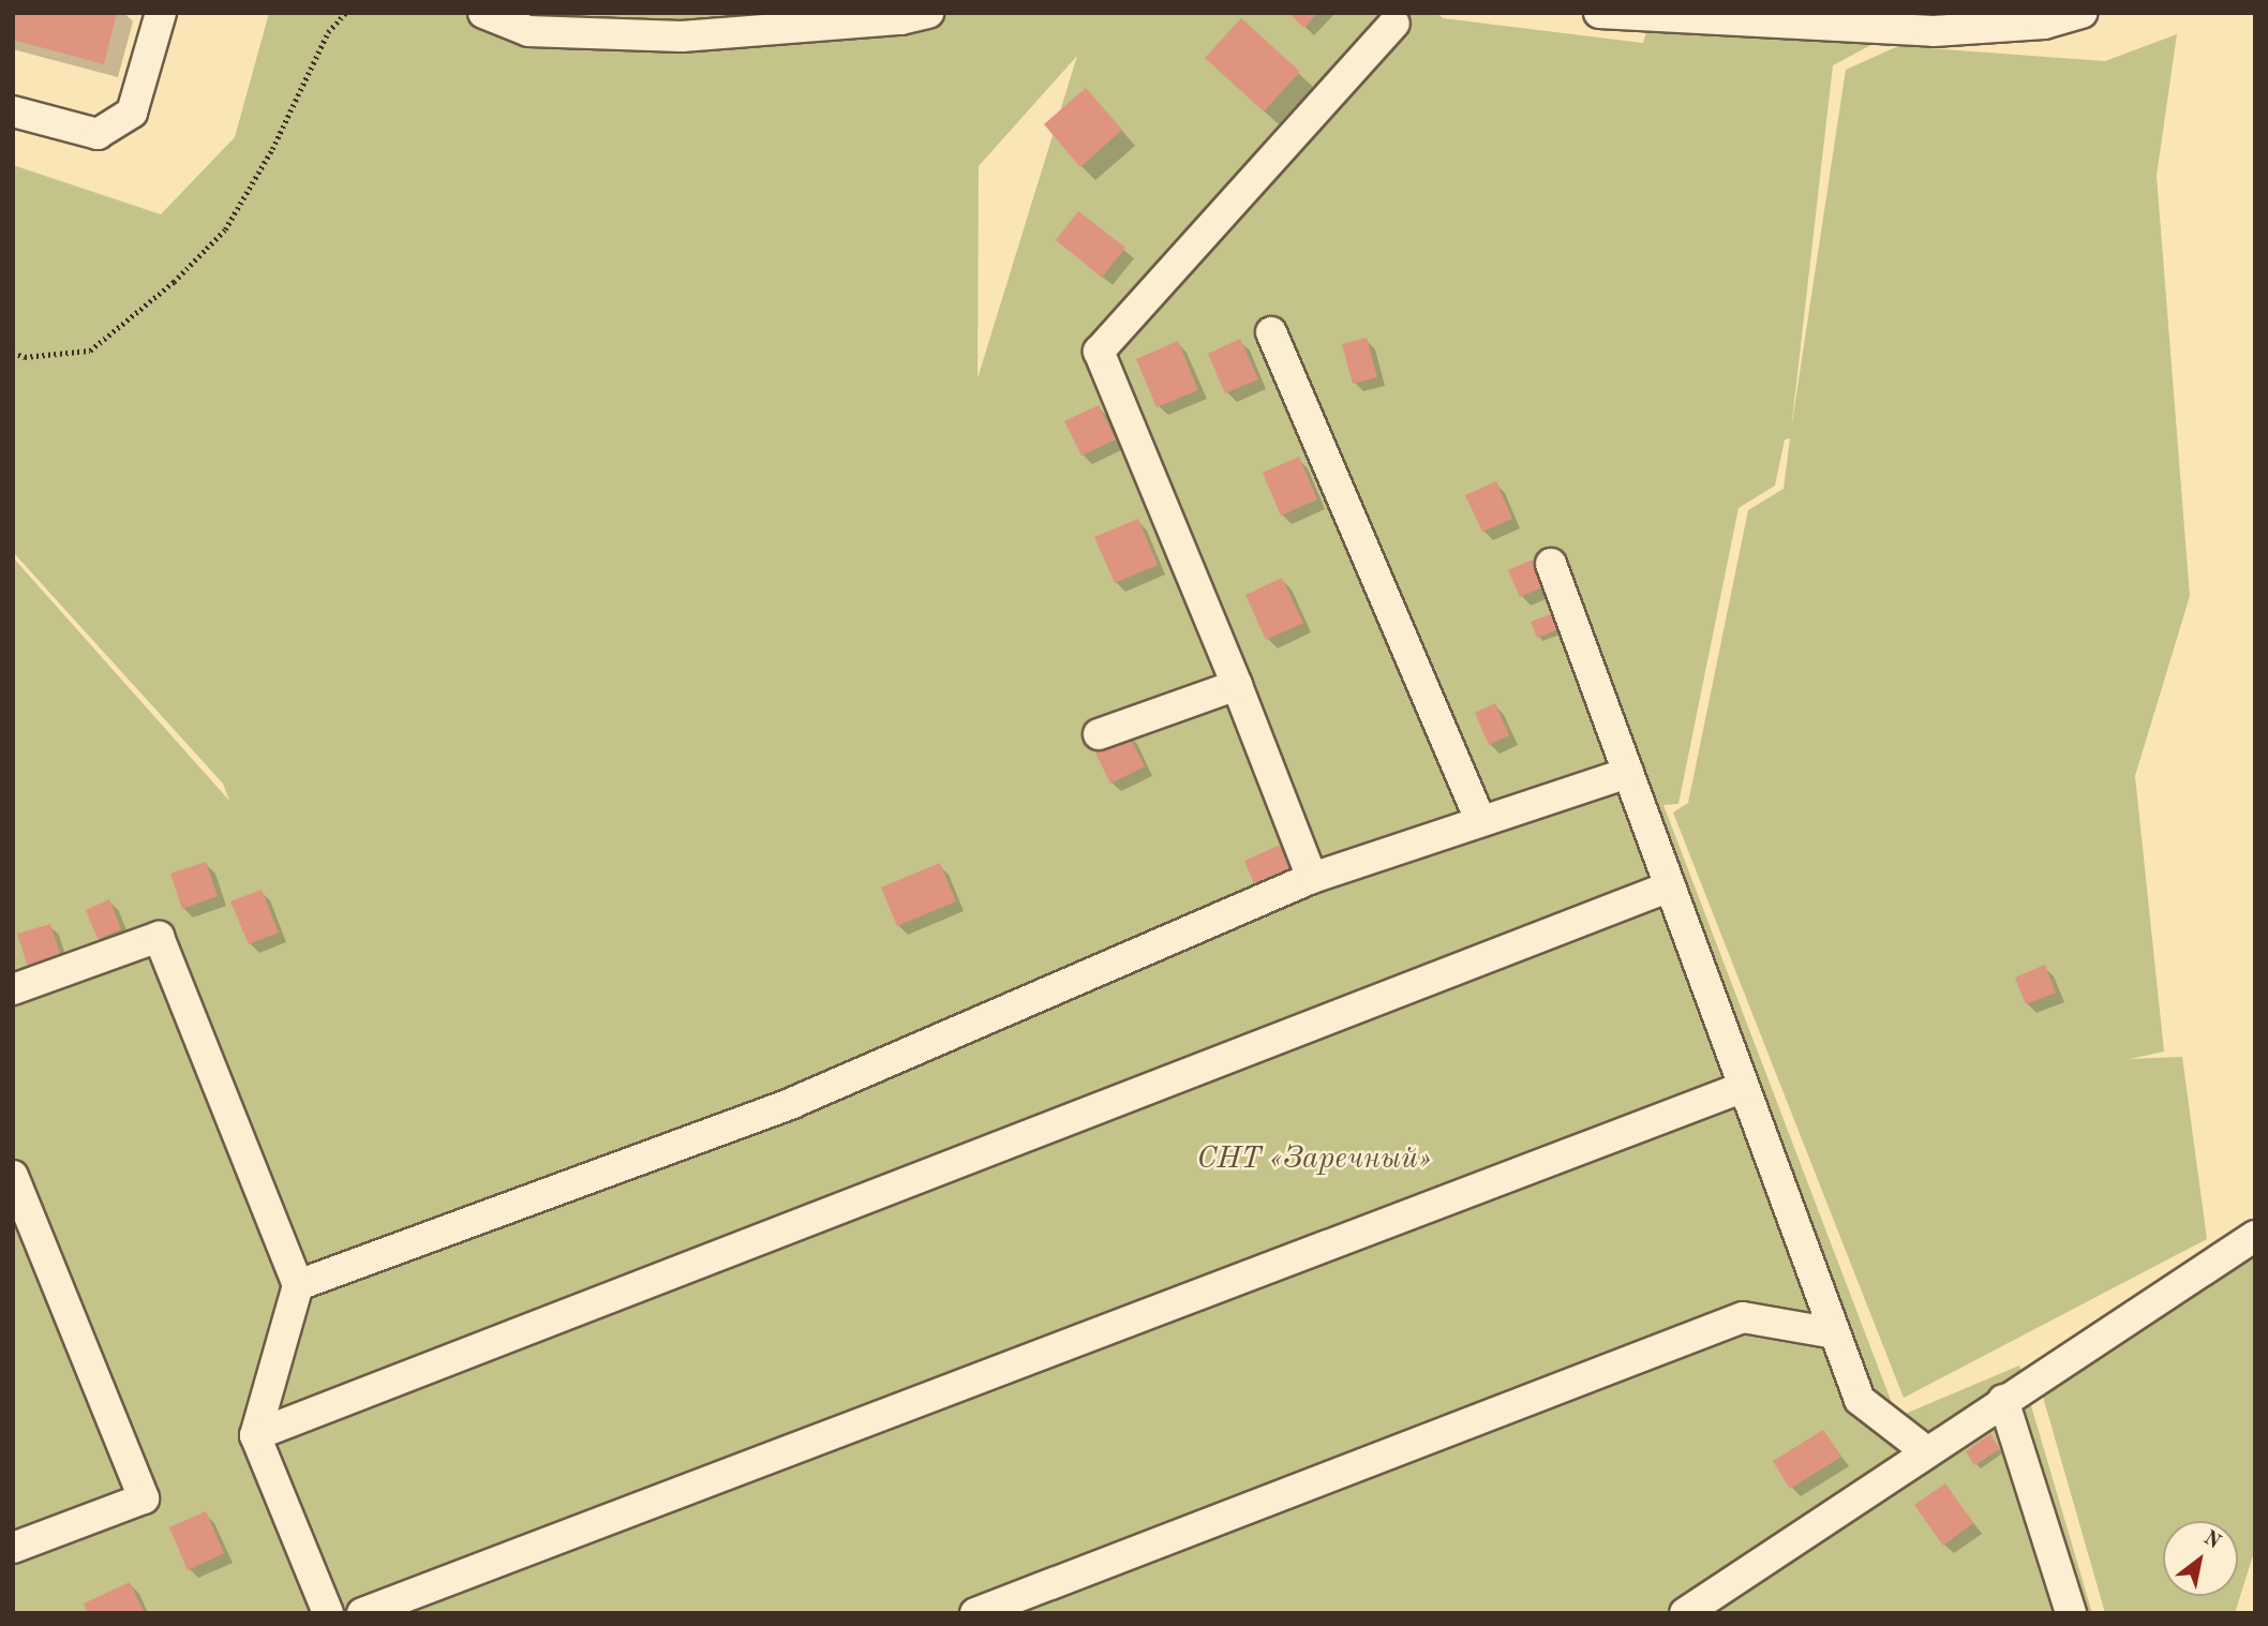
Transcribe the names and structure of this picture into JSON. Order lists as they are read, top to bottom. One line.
{"parks":["СНТ «Заречный»"],"north":"top right"}
